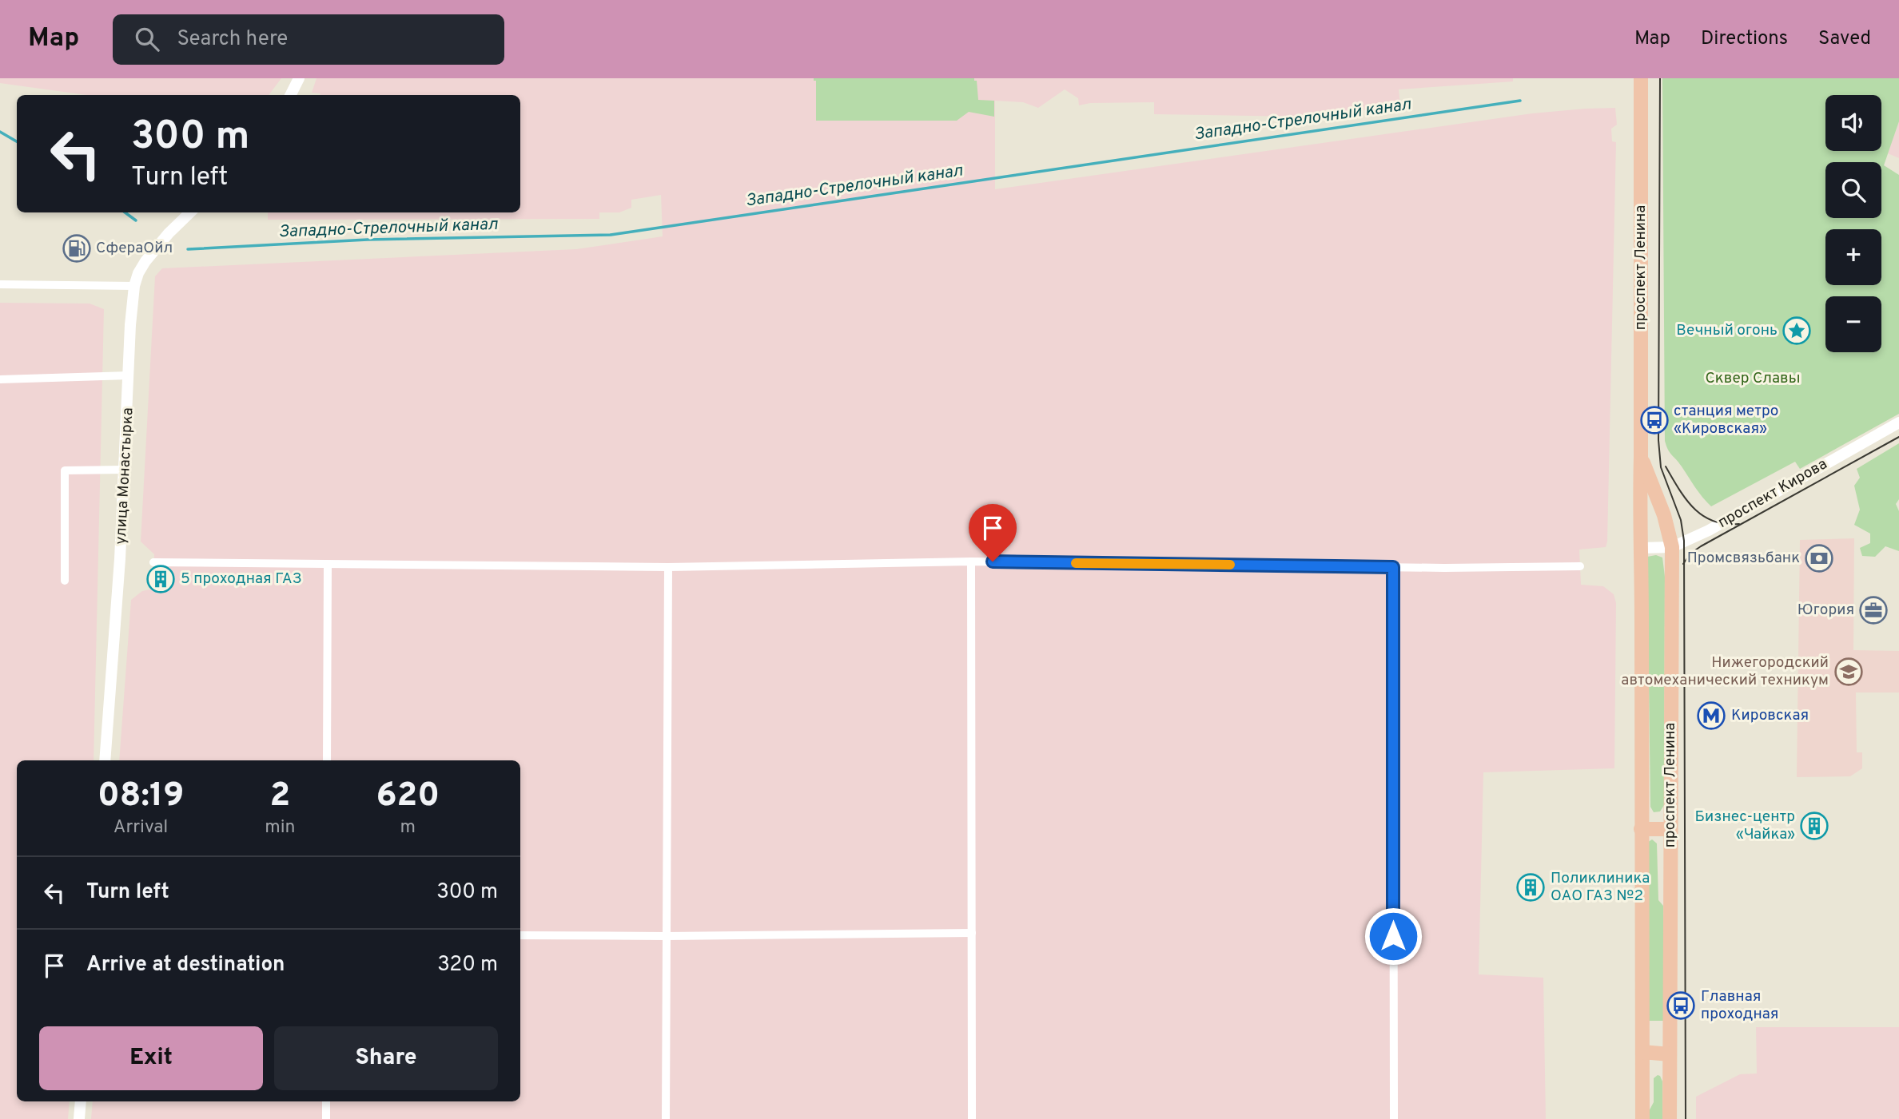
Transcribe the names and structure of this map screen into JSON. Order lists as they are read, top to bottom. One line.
{"streets":{"main road":["проспект Ленина"],"street":["улица Монастырка","проспект Кирова"]},"crossings":[["проспект Ленина","проспект Кирова"]],"water":["Западно-Стрелочный канал"],"parks":["Сквер Славы"],"places":{"fuel station":["СфераОйл"],"place":["Вечный огонь"],"bus stop":["станция метро «Кировская»","Главная проходная"],"bank":["Промсвязьбанк"],"building":["5 проходная ГАЗ","Бизнес-центр «Чайка»","Поликлиника ОАО ГАЗ №2"],"office":["Югория"],"school or university":["Нижегородский автомеханический техникум"],"metro station":["Кировская"]},"page":{"header":"Map","search":"Search here","nav":["Map","Directions","Saved"],"map_buttons":["+","−"],"turn":["300 m","Turn left"],"eta":["08:19","Arrival","2","min","620","m"],"list":[{"name":"Turn left","value":"300 m"},{"name":"Arrive at destination","value":"320 m"}],"buttons":["Exit","Share"]}}
